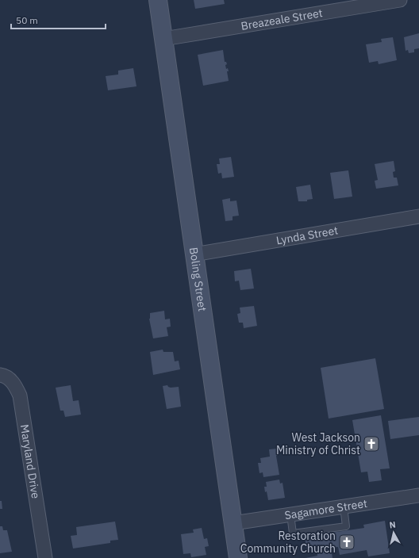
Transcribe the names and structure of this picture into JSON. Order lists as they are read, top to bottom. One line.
{"streets":{"street":["Breazeale Street","Lynda Street","Boling Street","Maryland Drive","Sagamore Street"]},"crossings":[["Breazeale Street","Boling Street"],["Lynda Street","Boling Street"],["Boling Street","Sagamore Street"]],"places":{"church":["West Jackson Ministry of Christ","Restoration Community Church"]},"scale_bar":"50 m","north":"top"}
